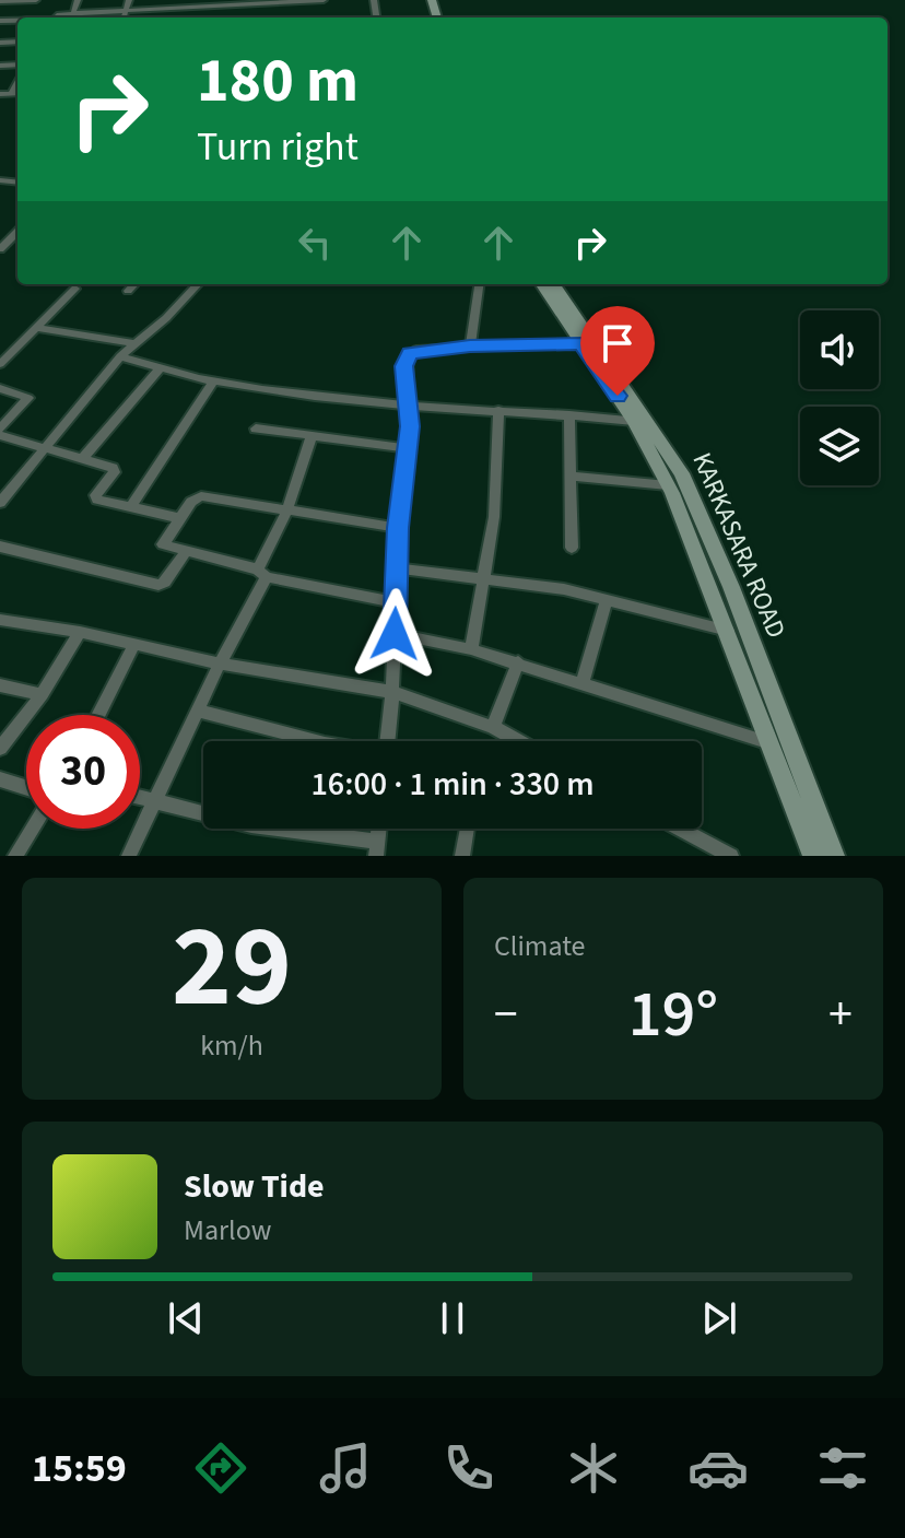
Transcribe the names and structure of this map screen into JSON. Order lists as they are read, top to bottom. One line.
{"streets":{"main road":["KARKASARA ROAD"]},"page":{"turn":["180 m","Turn right"],"limit":"30","trip":"16:00 · 1 min · 330 m","tile":[["29","km/h"],"Climate"],"heat":["−","19°","+"],"song":["Slow Tide","Marlow"],"tabs":"15:59"}}
